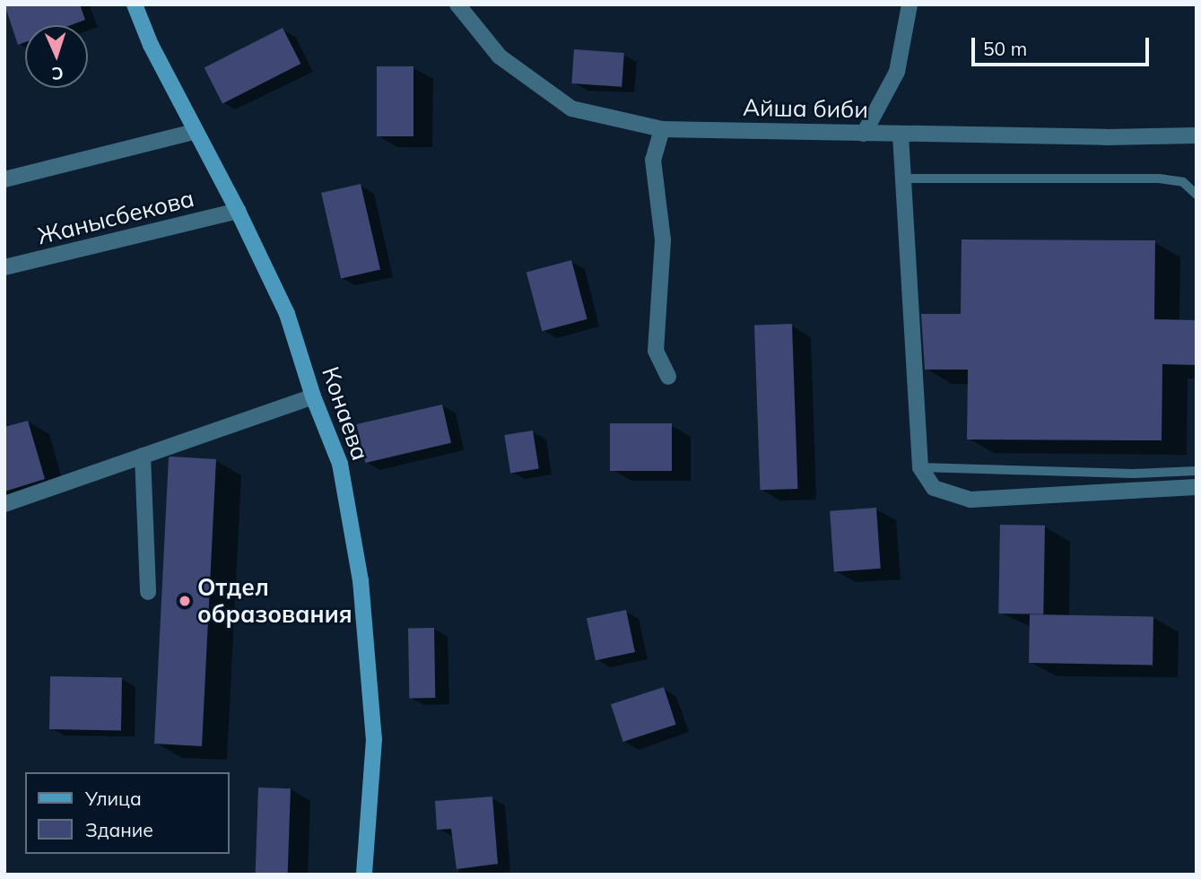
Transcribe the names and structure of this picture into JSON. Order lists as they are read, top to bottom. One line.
{"streets":{"main road":["Конаева"],"street":["Айша биби","Жанысбекова"]},"crossings":[["Жанысбекова","Конаева"]],"places":["Отдел образования"],"legend":["Улица","Здание"],"scale_bar":"50 m","north":"bottom"}
